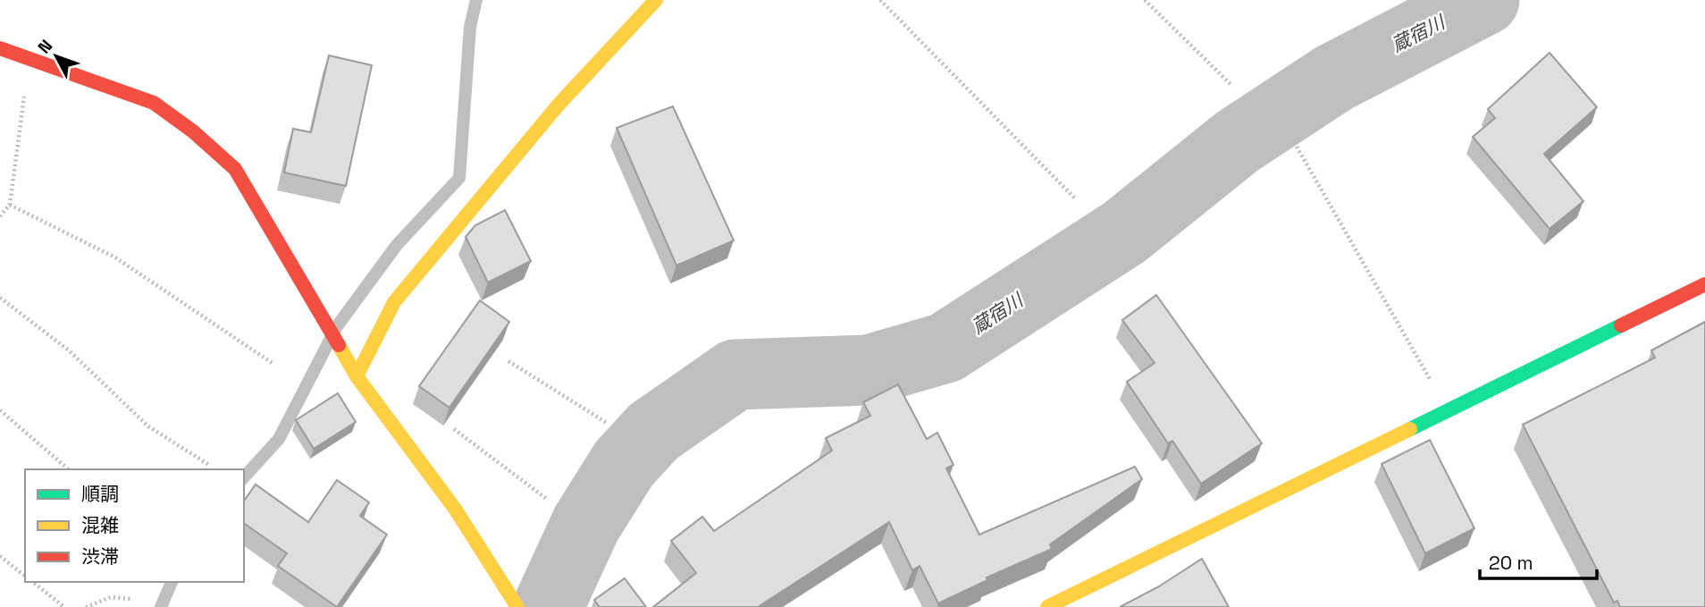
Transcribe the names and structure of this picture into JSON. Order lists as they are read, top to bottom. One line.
{"water":["蔵宿川"],"legend":["順調","混雑","渋滞"],"scale_bar":"20 m","north":"top left"}
